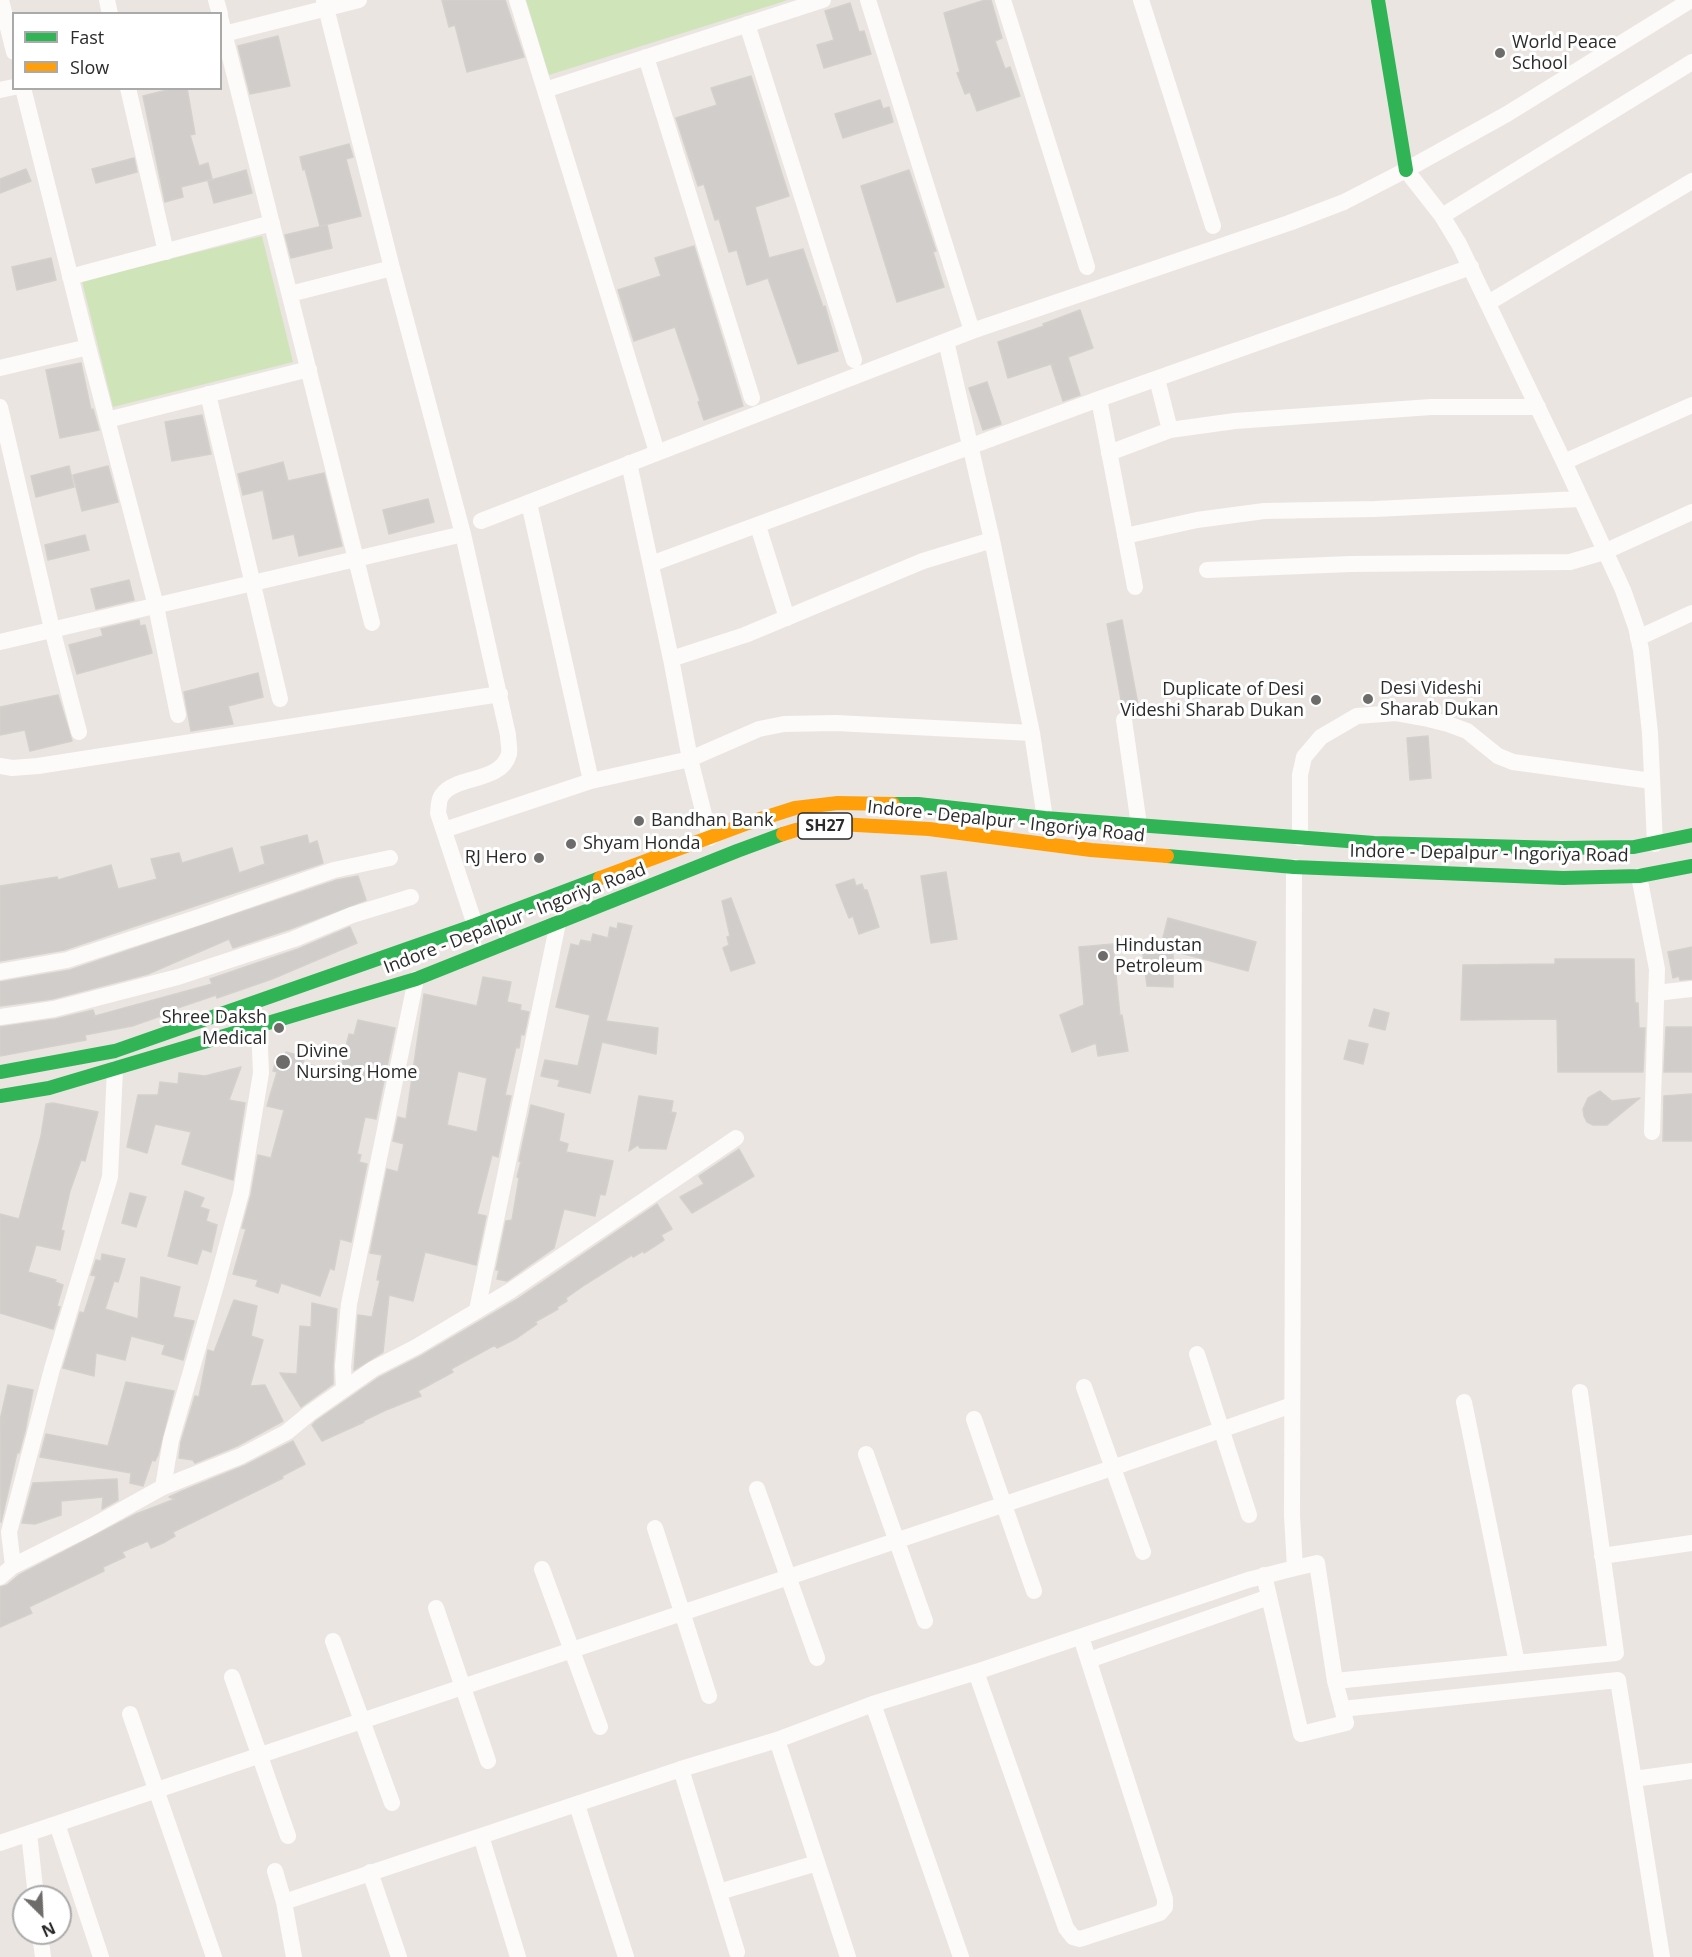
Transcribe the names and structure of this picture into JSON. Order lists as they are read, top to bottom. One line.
{"streets":{"main road":["Indore - Depalpur - Ingoriya Road","SH27"]},"places":["World Peace School","Desi Videshi Sharab Dukan","Duplicate of Desi Videshi Sharab Dukan","Bandhan Bank","Shyam Honda","RJ Hero","Hindustan Petroleum","Shree Daksh Medical","Divine Nursing Home"],"legend":["Fast","Slow"],"north":"bottom right"}
